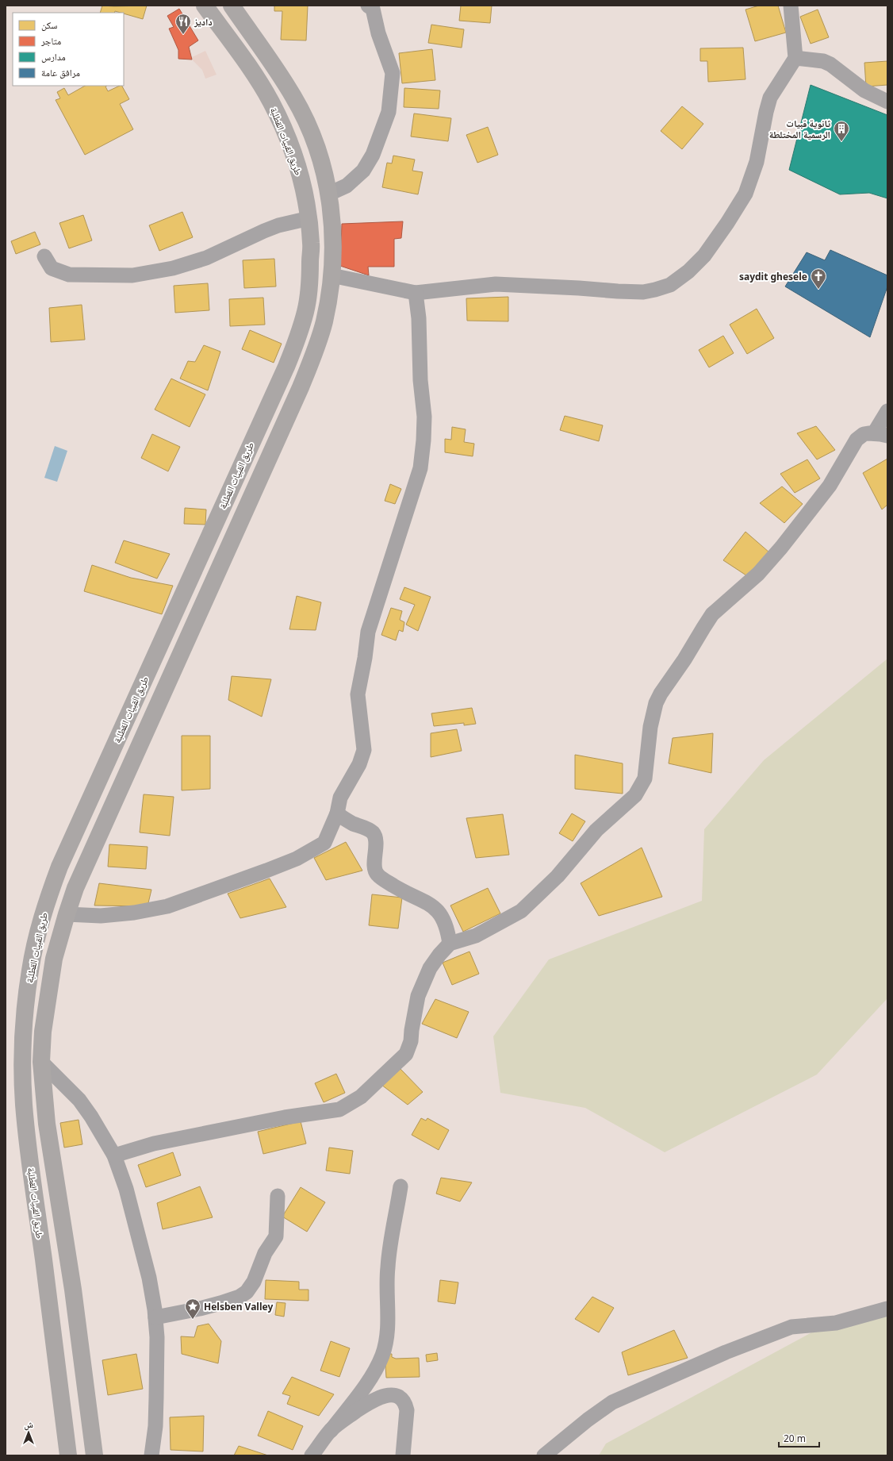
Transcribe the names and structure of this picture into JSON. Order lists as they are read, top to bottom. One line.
{"streets":{"main road":["طريق القبيات القطلبة"]},"places":{"restaurant":["داديز"],"building":["ثانوية قبيات الرسمية المختلطة"],"church":["saydit ghesele"],"place":["Helsben Valley"]},"legend":["سكن","متاجر","مدارس","مرافق عامة"],"scale_bar":"20 m","north":"top"}
